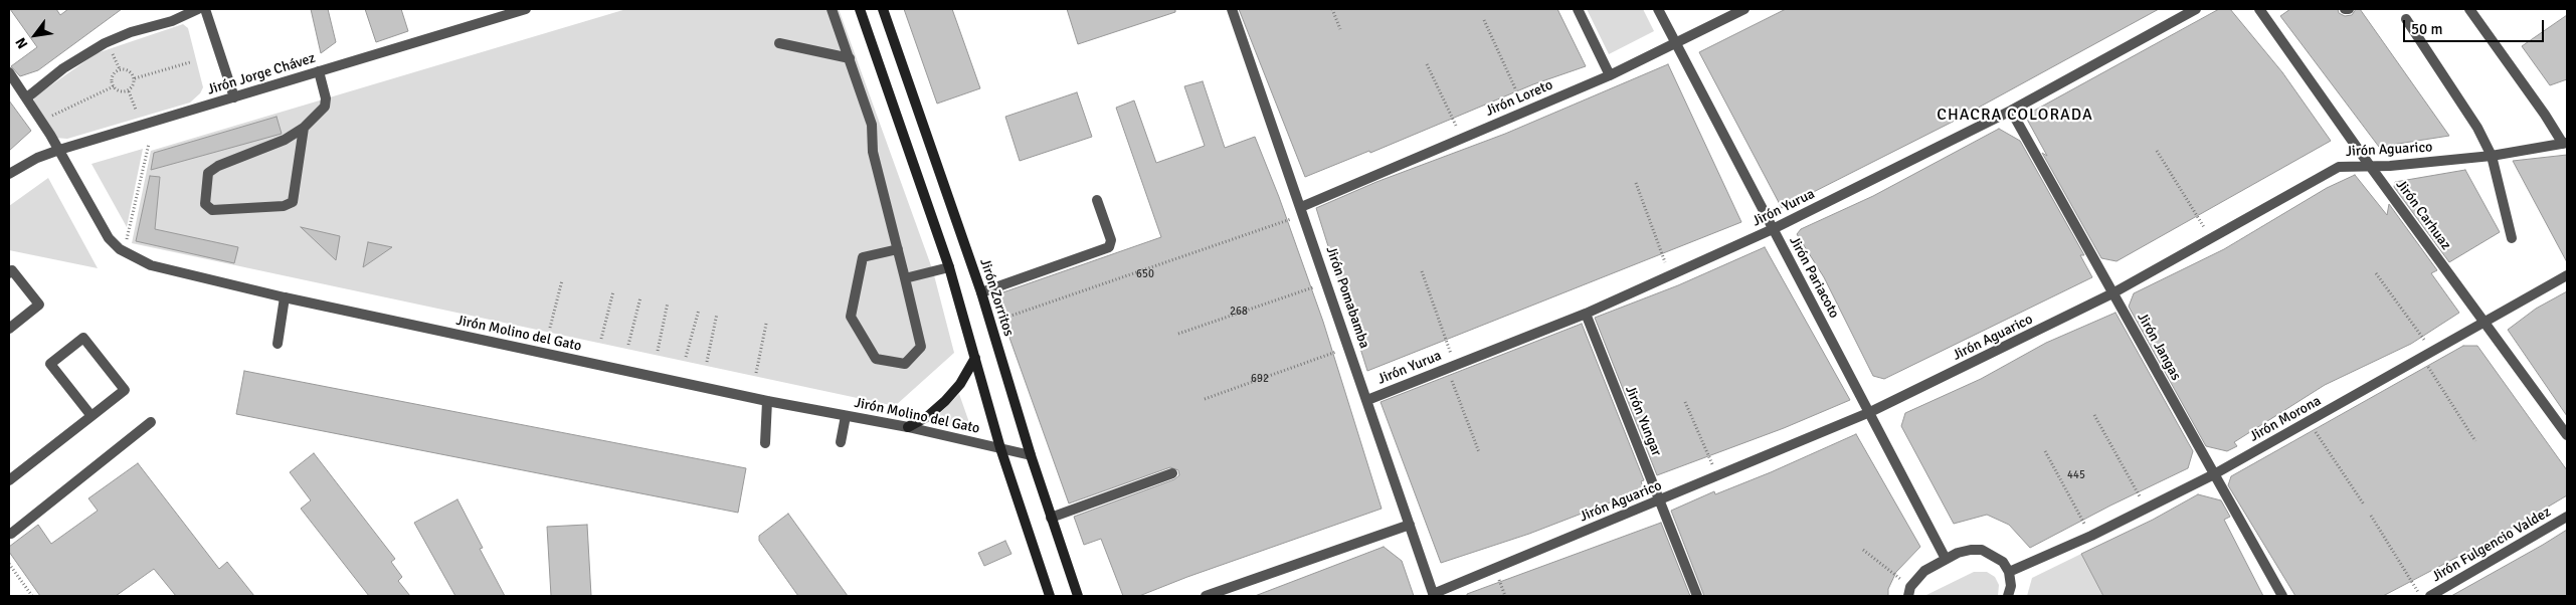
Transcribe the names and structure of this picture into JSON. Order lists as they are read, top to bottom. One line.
{"streets":{"main road":["Jirón Zorritos"],"street":["Jirón Jorge Chávez","Jirón Loreto","Jirón Aguarico","Jirón Yurua","Jirón Carhuaz","Jirón Pariacoto","Jirón Pomabamba","Jirón Molino del Gato","Jirón Jangas","Jirón Morona","Jirón Yungar","Jirón Fulgencio Valdez"]},"crossings":[["Jirón Jorge Chávez","Jirón Molino del Gato"],["Jirón Loreto","Jirón Pariacoto"],["Jirón Loreto","Jirón Pomabamba"],["Jirón Aguarico","Jirón Carhuaz"],["Jirón Aguarico","Jirón Pariacoto"],["Jirón Aguarico","Jirón Pomabamba"],["Jirón Aguarico","Jirón Jangas"],["Jirón Aguarico","Jirón Yungar"],["Jirón Yurua","Jirón Pariacoto"],["Jirón Yurua","Jirón Pomabamba"],["Jirón Yurua","Jirón Jangas"],["Jirón Yurua","Jirón Yungar"],["Jirón Carhuaz","Jirón Morona"],["Jirón Zorritos","Jirón Molino del Gato"],["Jirón Jangas","Jirón Morona"]],"districts":["CHACRA COLORADA"],"house_numbers":["650","268","692","445"],"scale_bar":"50 m","north":"bottom left"}
